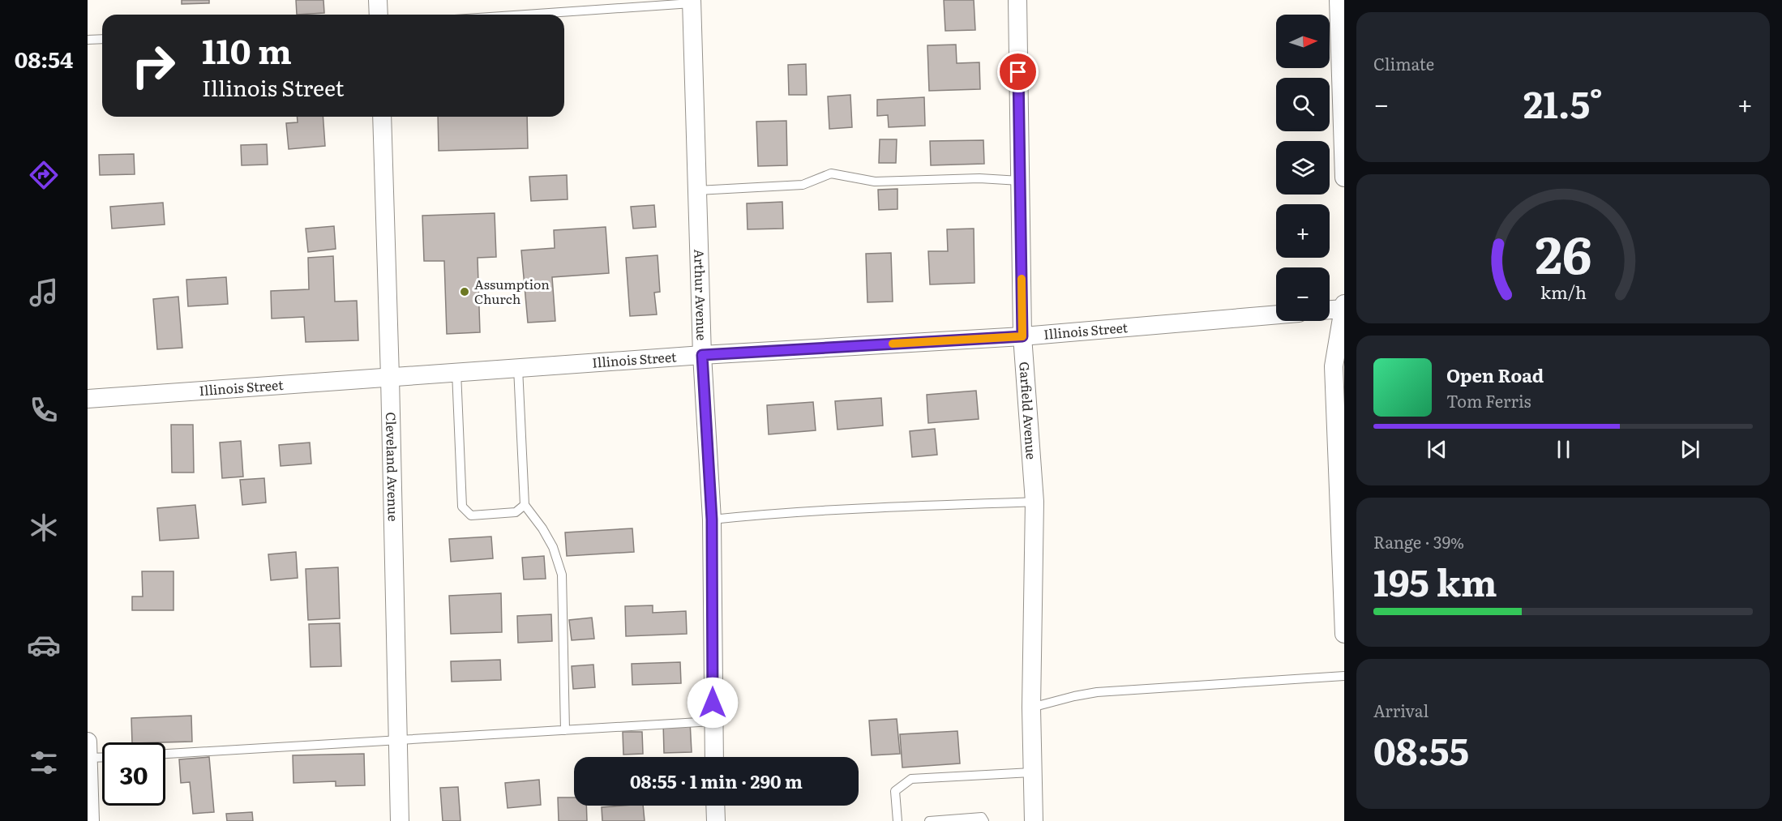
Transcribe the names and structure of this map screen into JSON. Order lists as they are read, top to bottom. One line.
{"streets":{"street":["Arthur Avenue","Illinois Street","Garfield Avenue","Cleveland Avenue"]},"crossings":[["Arthur Avenue","Illinois Street"],["Illinois Street","Garfield Avenue"],["Illinois Street","Cleveland Avenue"]],"places":["Assumption Church"],"north":"right","page":{"tabs":"08:54","tile":["Climate",["Range · 39%","195 km"],["Arrival","08:55"]],"map_buttons":["+","−"],"turn":["110 m","Illinois Street"],"heat":["−","21.5°","+"],"song":["Open Road","Tom Ferris"],"limit":"30","trip":"08:55 · 1 min · 290 m","gauge":["26","km/h"]}}
